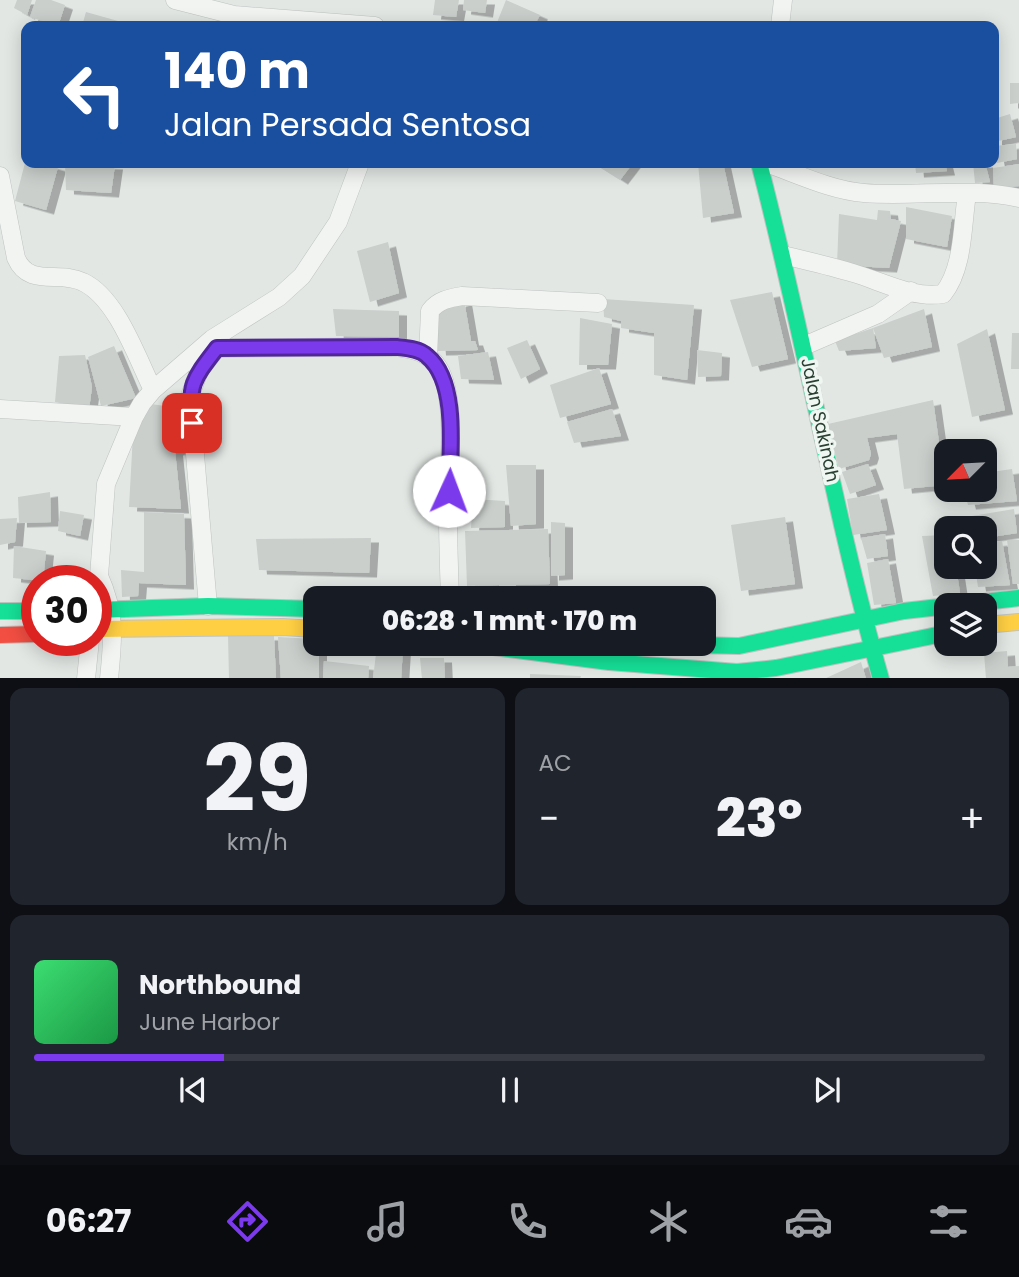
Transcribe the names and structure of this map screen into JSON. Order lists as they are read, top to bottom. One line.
{"streets":{"street":["Jalan Sakinah"]},"north":"bottom left","page":{"turn":["140 m","Jalan Persada Sentosa"],"limit":"30","trip":"06:28 · 1 mnt · 170 m","tile":[["29","km/h"],"AC"],"heat":["−","23°","+"],"song":["Northbound","June Harbor"],"tabs":"06:27"}}
